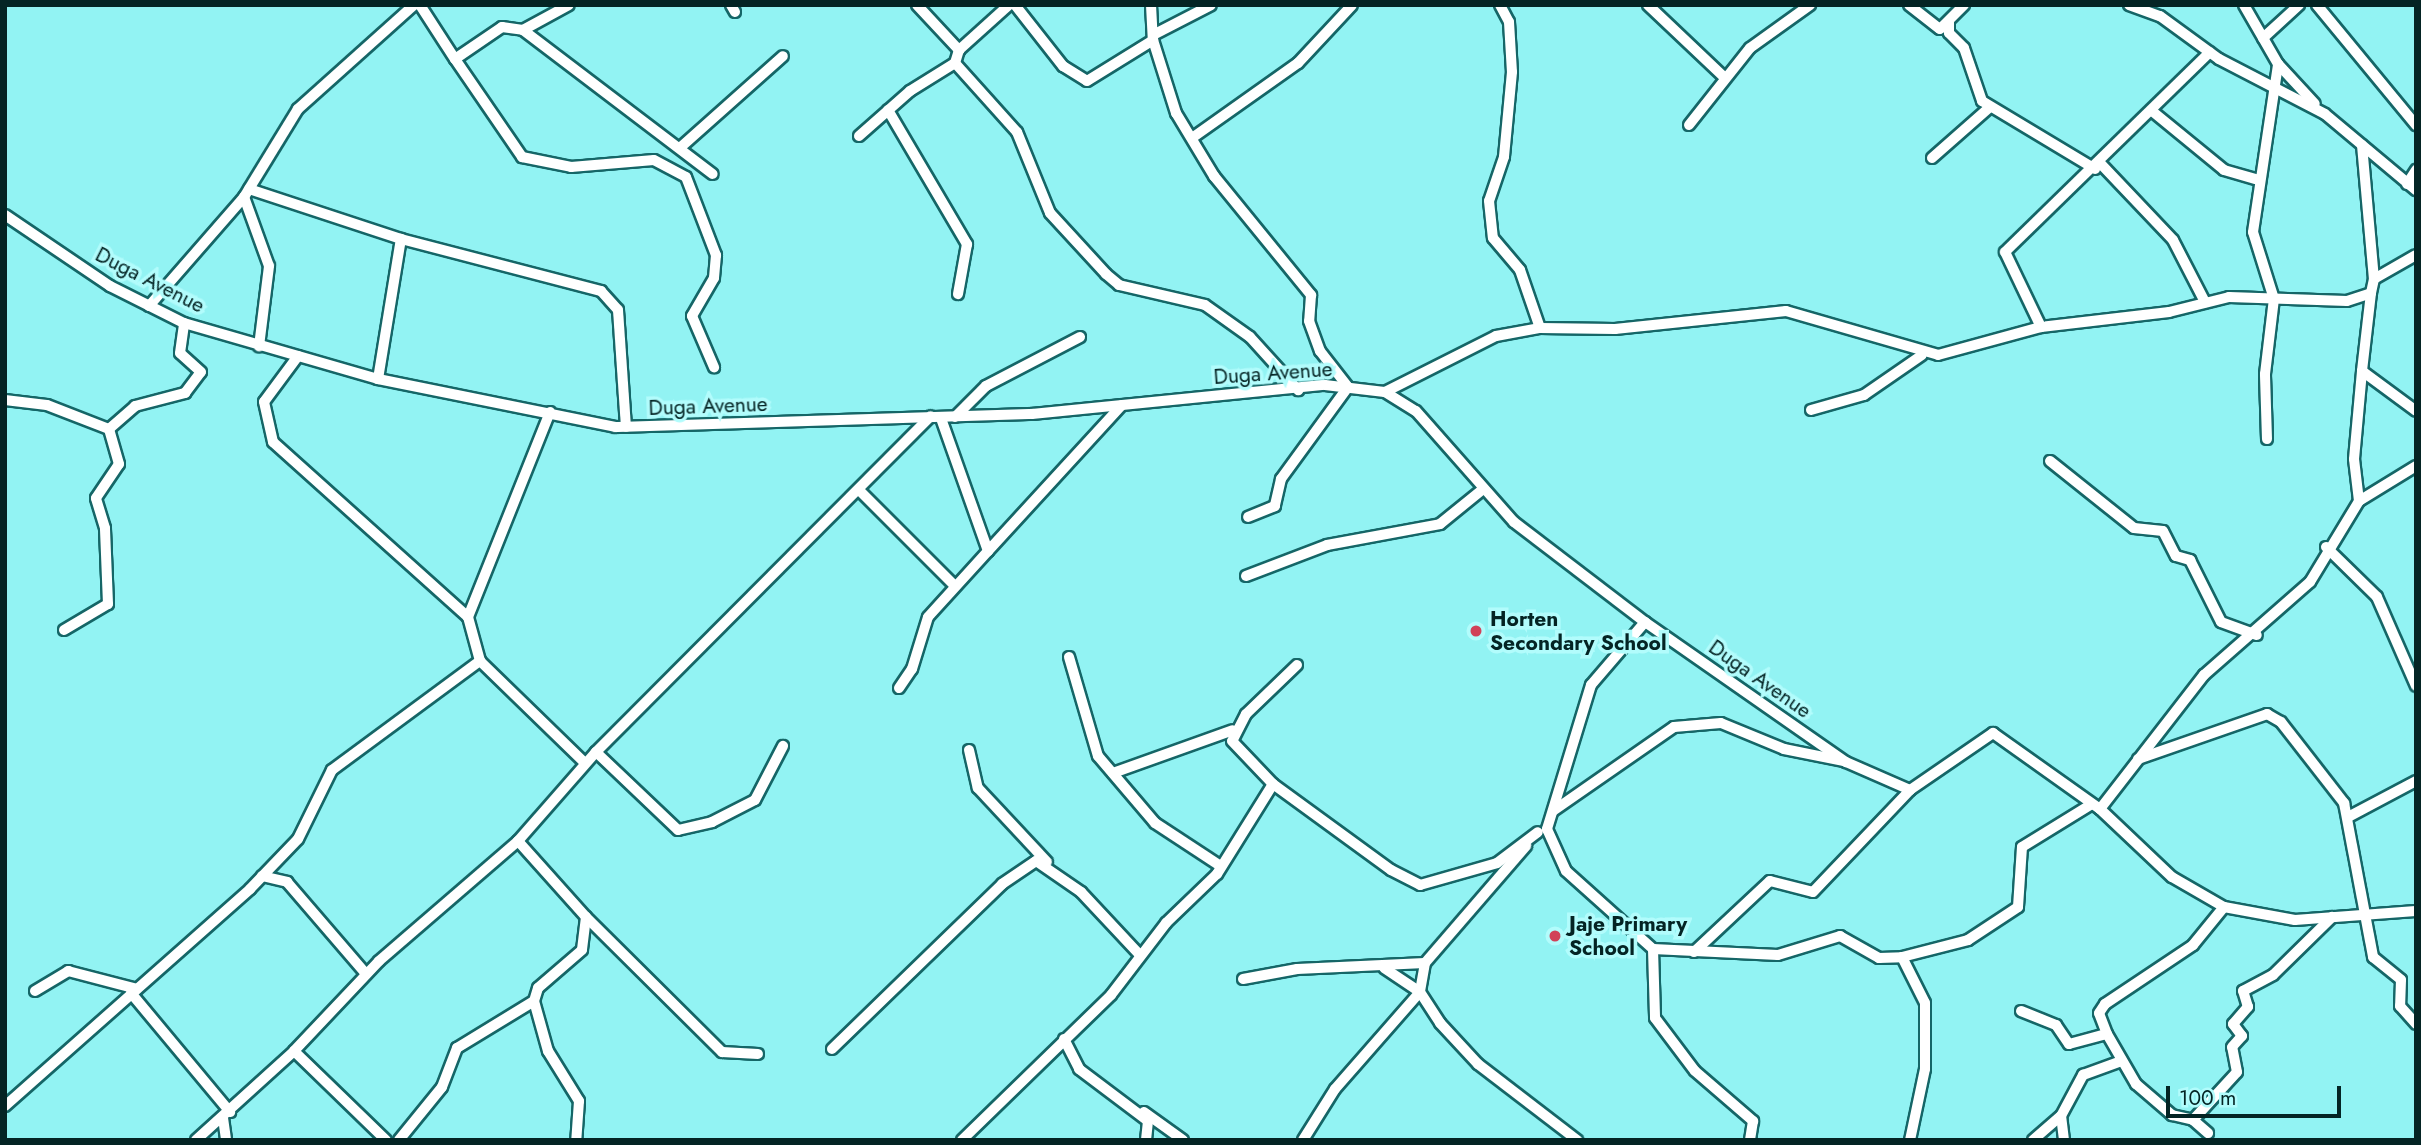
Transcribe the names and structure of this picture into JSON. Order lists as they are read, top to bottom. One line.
{"streets":{"street":["Duga Avenue"]},"places":["Horten Secondary School","Jaje Primary School"],"scale_bar":"100 m"}
